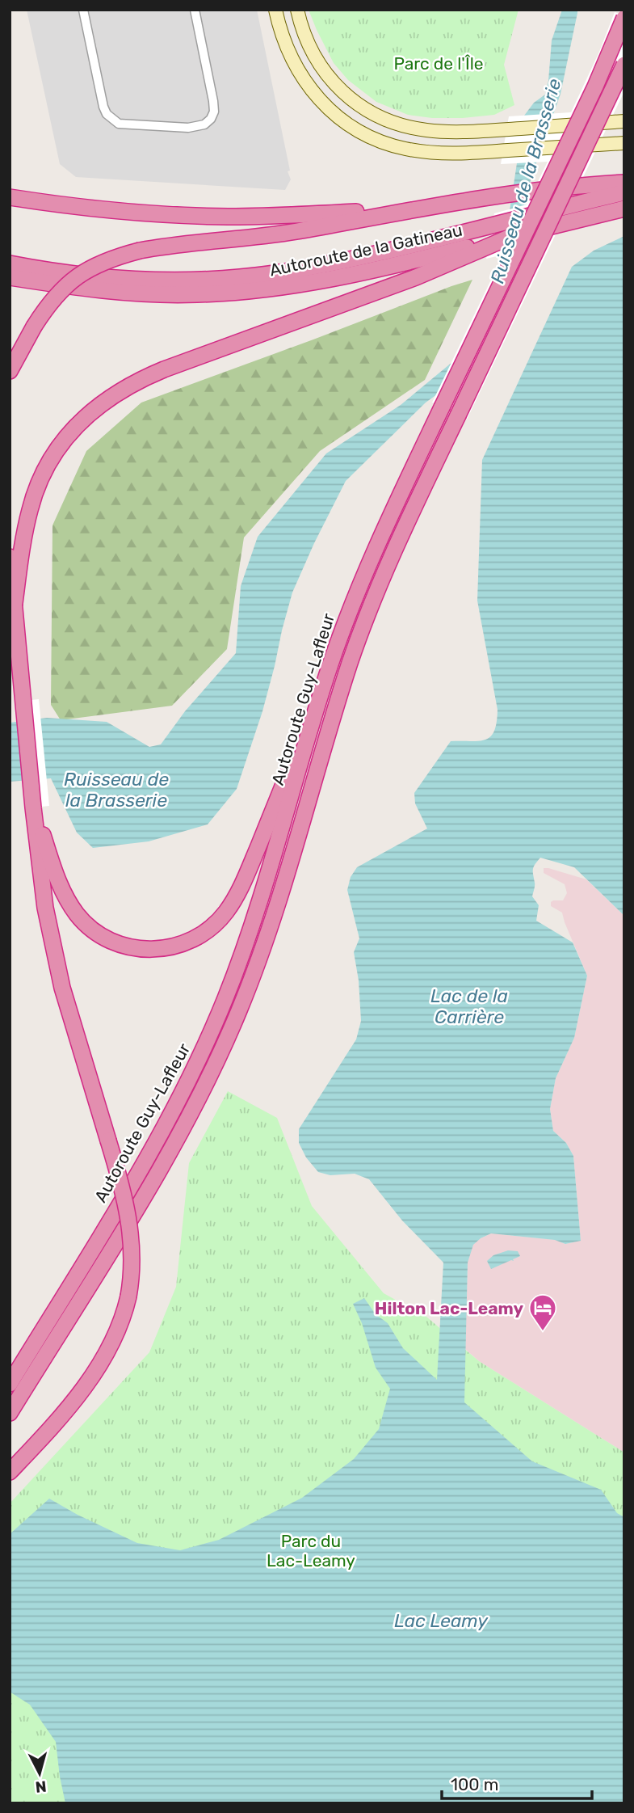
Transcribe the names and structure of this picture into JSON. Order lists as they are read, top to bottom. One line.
{"streets":{"highway":["Autoroute de la Gatineau","Autoroute Guy-Lafleur"]},"water":["Ruisseau de la Brasserie","Lac de la Carrière","Lac Leamy"],"parks":["Parc de l'Île","Parc du Lac-Leamy"],"places":{"hotel":["Hilton Lac-Leamy"]},"scale_bar":"100 m","north":"bottom"}
